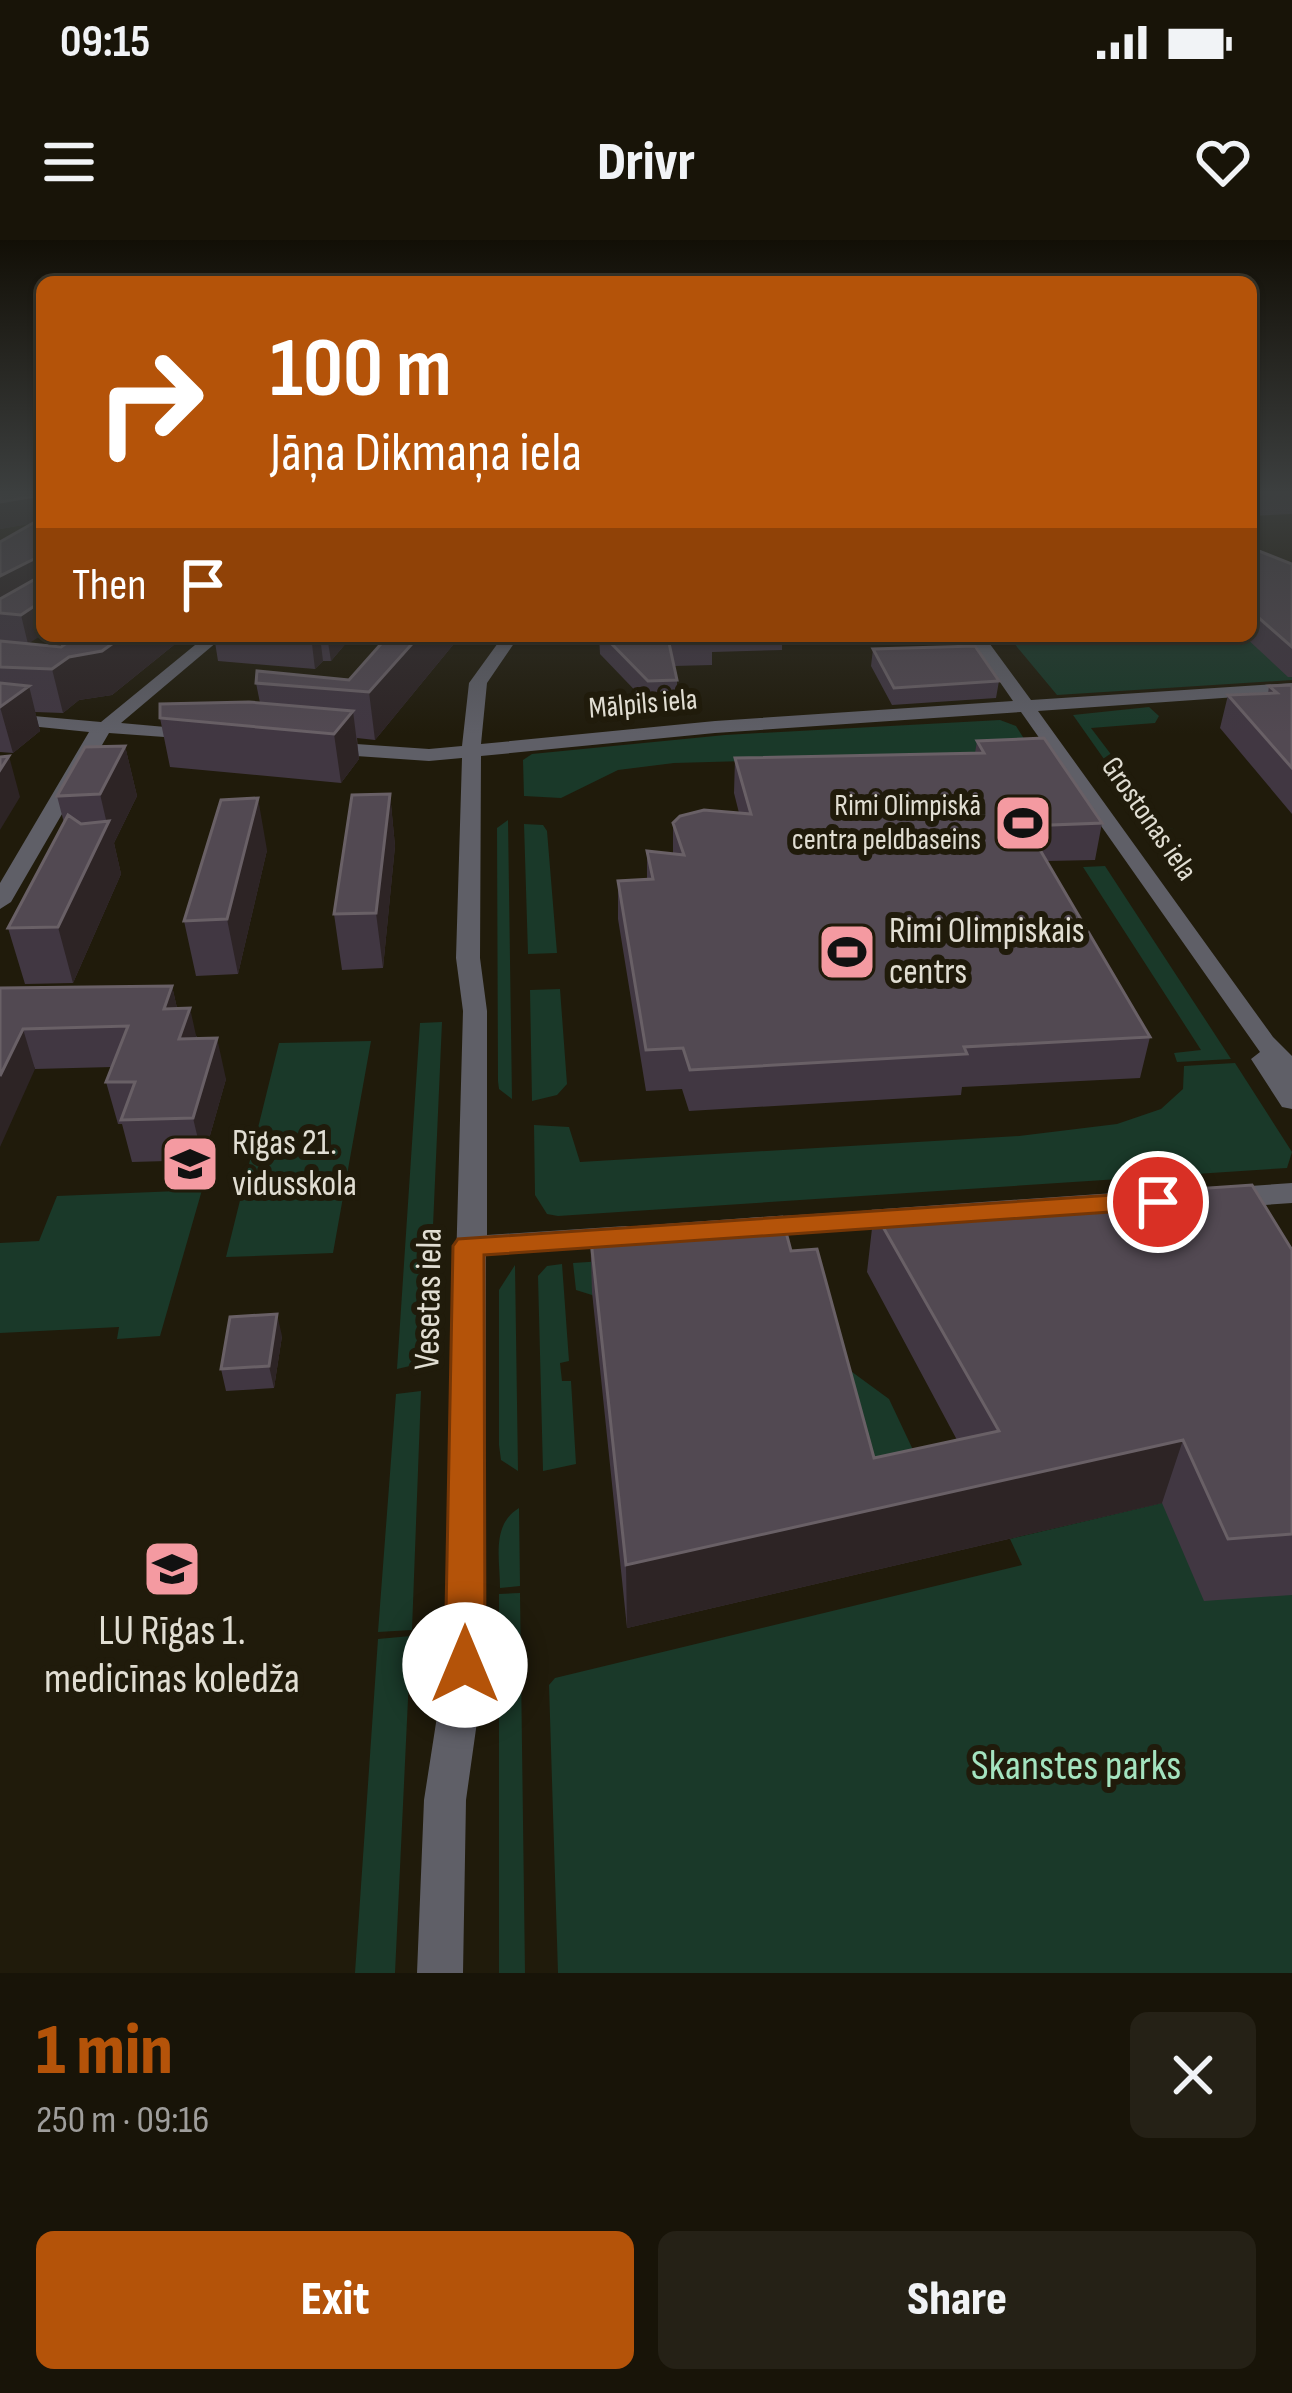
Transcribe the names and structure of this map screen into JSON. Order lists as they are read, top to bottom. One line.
{"streets":{"street":["Mālpils iela","Grostonas iela","Vesetas iela"]},"crossings":[["Mālpils iela","Grostonas iela"],["Mālpils iela","Vesetas iela"]],"parks":["Skanstes parks"],"places":{"sports":["Rimi Olimpiskā centra peldbaseins","Rimi Olimpiskais centrs"],"school or university":["Rīgas 21. vidusskola","LU Rīgas 1. medicīnas koledža"]},"page":{"status":"09:15","header":"Drivr","turn":["100 m","Jāņa Dikmaņa iela"],"then":"Then","heading":["1 min","250 m · 09:16"],"buttons":["Exit","Share"]}}
